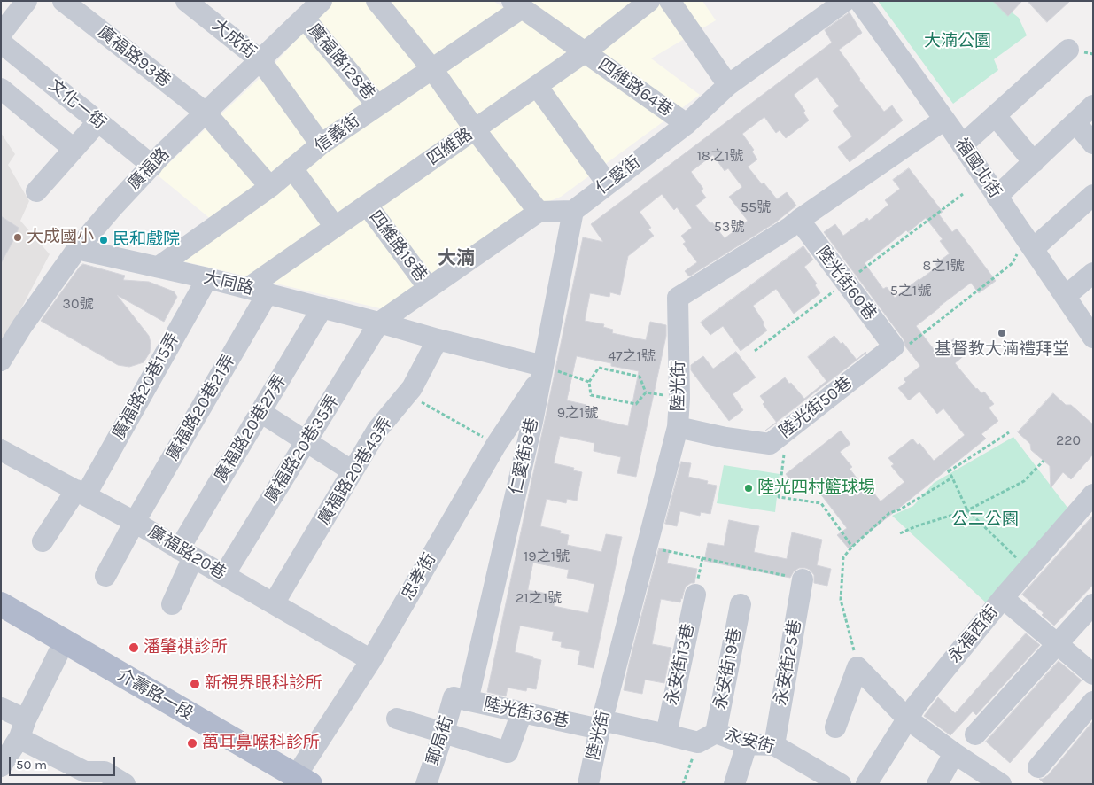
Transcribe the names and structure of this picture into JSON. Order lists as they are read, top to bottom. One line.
{"streets":{"main road":["介壽路一段"],"street":["大成街","廣福路93巷","廣福路128巷","四維路64巷","文化一街","信義街","四維路","福國北街","廣福路","仁愛街","四維路18巷","大同路","陸光街60巷","廣福路20巷15弄","陸光街","廣福路20巷21弄","陸光街50巷","廣福路20巷27弄","廣福路20巷35弄","仁愛街8巷","廣福路20巷43弄","廣福路20巷","忠孝街","永福西街","永安街25巷","永安街13巷","永安街19巷","陸光街36巷","郵局街","永安街"]},"crossings":[["大成街","信義街"],["大成街","廣福路"],["廣福路93巷","信義街"],["廣福路93巷","廣福路"],["廣福路128巷","信義街"],["廣福路128巷","廣福路"],["四維路64巷","信義街"],["四維路64巷","四維路"],["四維路64巷","仁愛街"],["文化一街","廣福路"],["信義街","大同路"],["四維路","四維路18巷"],["四維路","大同路"],["福國北街","陸光街"],["廣福路","大同路"],["仁愛街","仁愛街8巷"],["大同路","廣福路20巷15弄"],["大同路","廣福路20巷21弄"],["大同路","廣福路20巷27弄"],["大同路","廣福路20巷35弄"],["大同路","仁愛街8巷"],["大同路","廣福路20巷43弄"],["大同路","忠孝街"],["陸光街60巷","陸光街"],["陸光街60巷","陸光街50巷"],["廣福路20巷15弄","廣福路20巷"],["陸光街","陸光街50巷"],["陸光街","陸光街36巷"],["廣福路20巷21弄","廣福路20巷"],["廣福路20巷27弄","廣福路20巷"],["廣福路20巷35弄","廣福路20巷"],["仁愛街8巷","忠孝街"],["仁愛街8巷","陸光街36巷"],["仁愛街8巷","郵局街"],["廣福路20巷43弄","廣福路20巷"],["廣福路20巷","忠孝街"],["忠孝街","介壽路一段"],["永安街25巷","永安街"],["永安街19巷","永安街"],["陸光街36巷","郵局街"]],"districts":["大湳"],"parks":["大湳公園","公二公園"],"places":["大成國小","民和戲院","基督教大湳禮拜堂","陸光四村籃球場","潘肇祺診所","新視界眼科診所","萬耳鼻喉科診所"],"house_numbers":["18之1號","55號","53號","8之1號","5之1號","30號","47之1號","9之1號","220","19之1號","21之1號"],"scale_bar":"50 m"}
